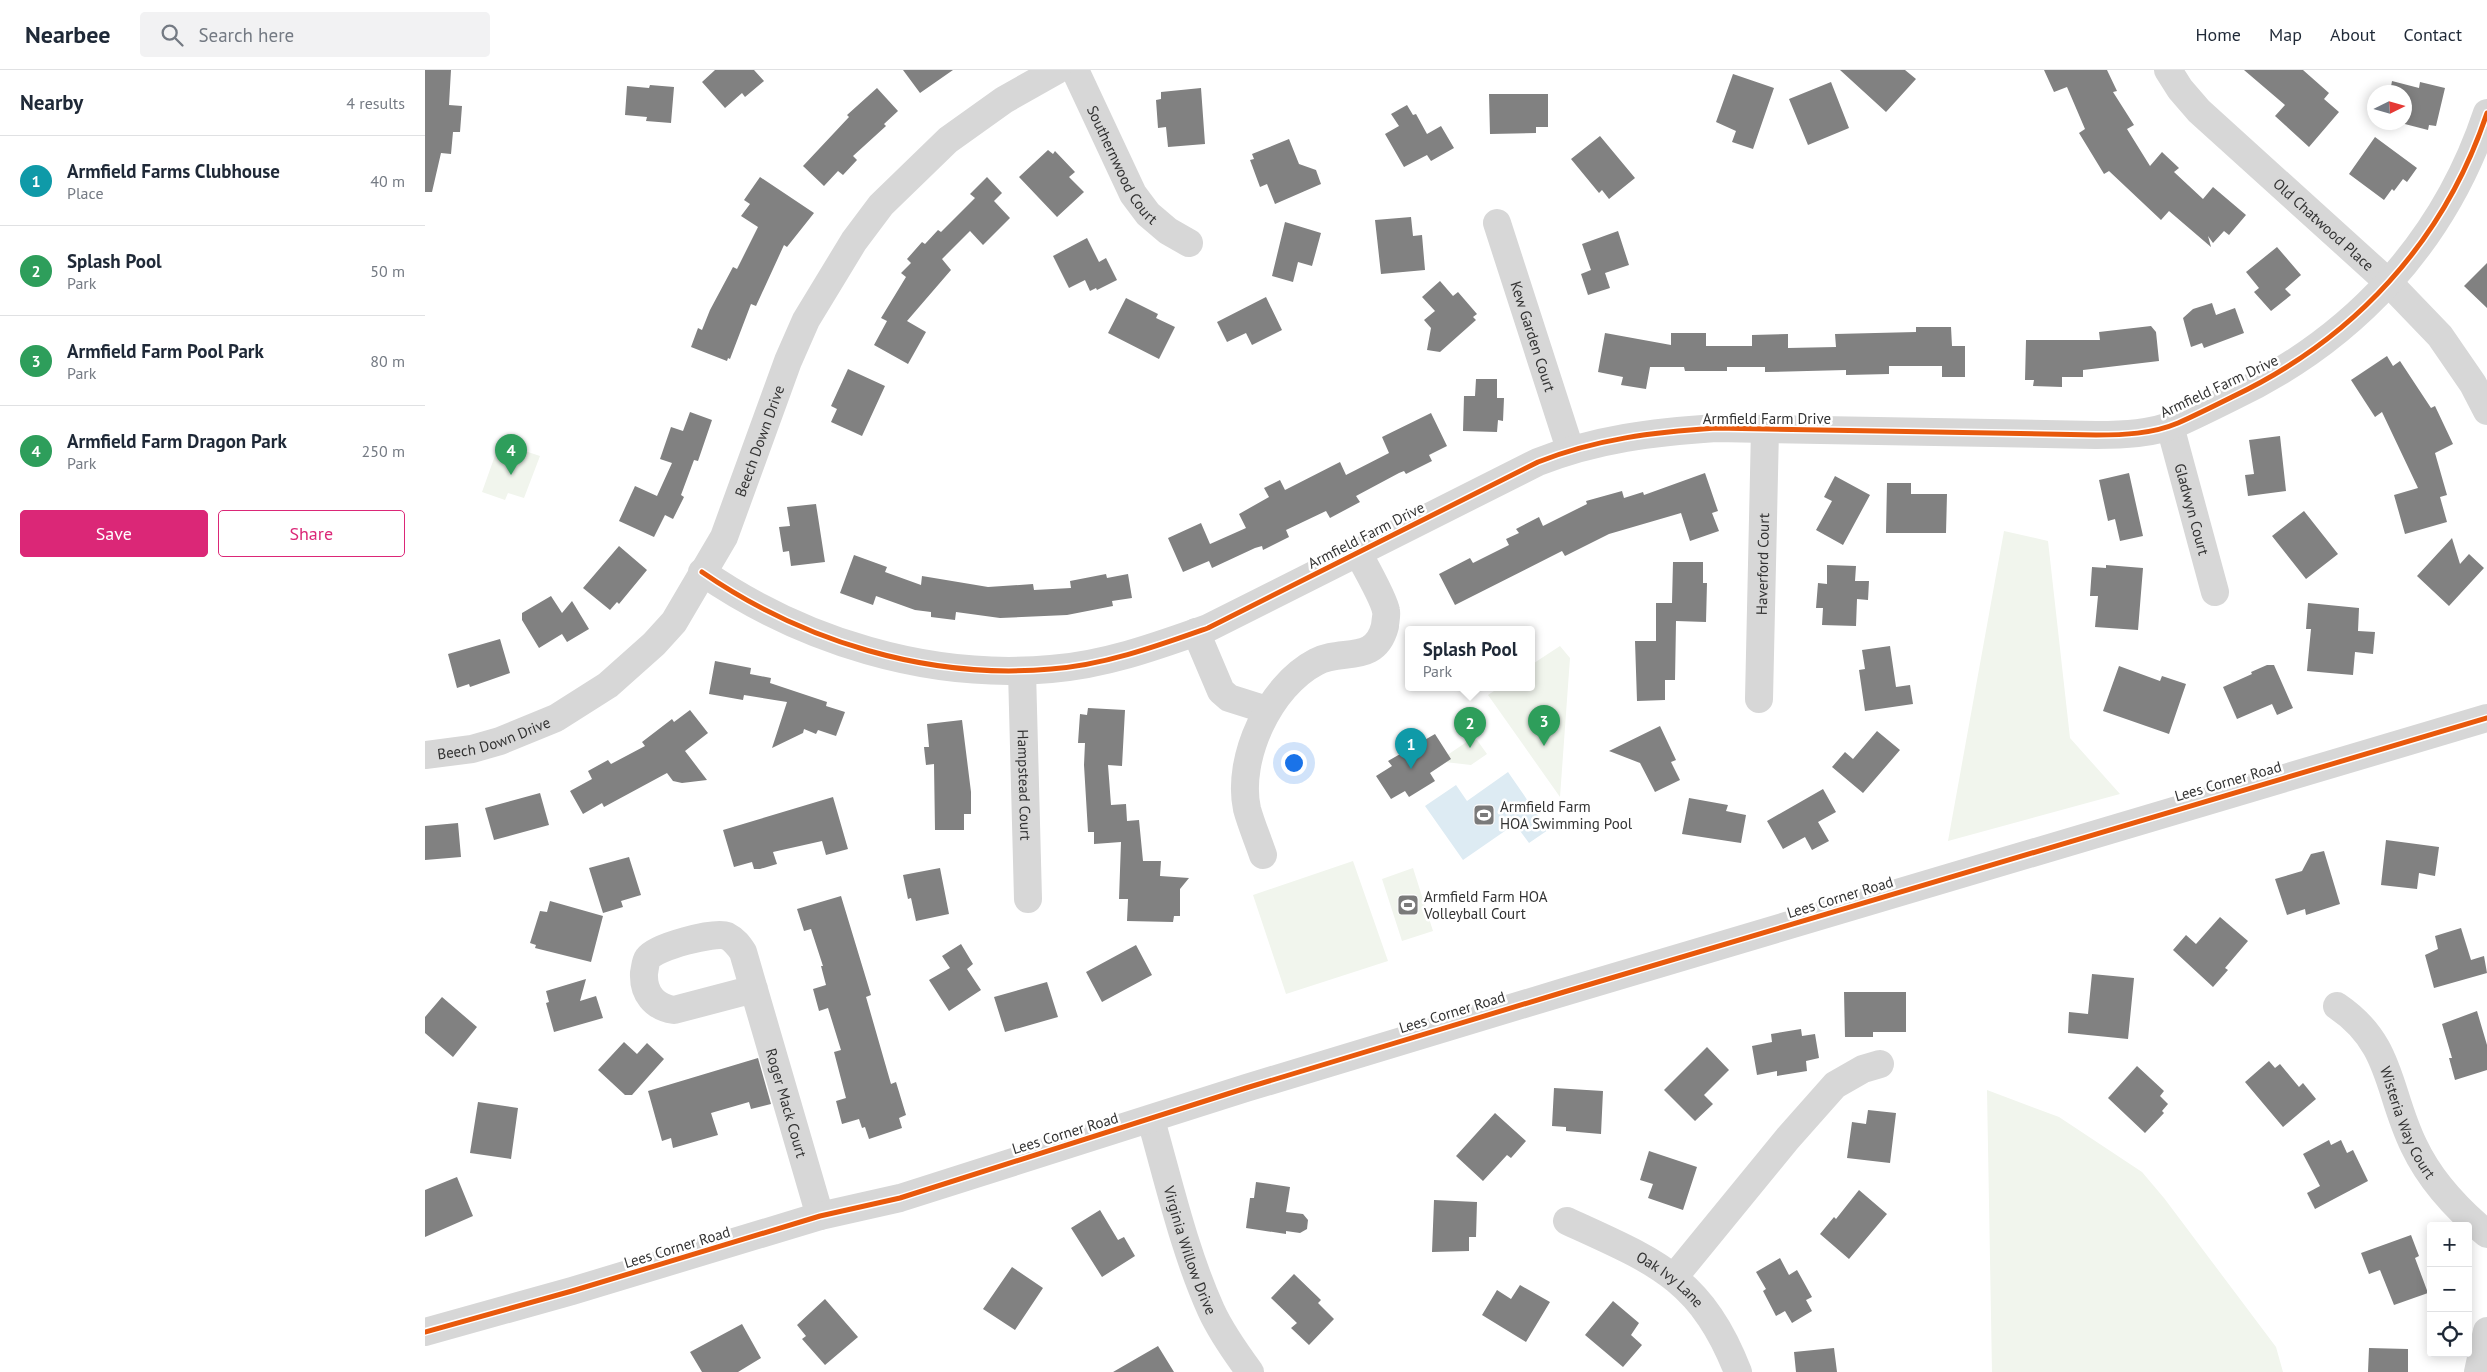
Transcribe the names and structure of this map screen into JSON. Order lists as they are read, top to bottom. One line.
{"streets":{"street":["Southernwood Court","Old Chatwood Place","Kew Garden Court","Armfield Farm Drive","Beech Down Drive","Gladwyn Court","Haverford Court","Lees Corner Road","Hampstead Court","Roger Mack Court","Wisteria Way Court","Virginia Willow Drive","Oak Ivy Lane"]},"crossings":[["Old Chatwood Place","Armfield Farm Drive"],["Kew Garden Court","Armfield Farm Drive"],["Armfield Farm Drive","Beech Down Drive"],["Armfield Farm Drive","Gladwyn Court"],["Armfield Farm Drive","Haverford Court"],["Armfield Farm Drive","Hampstead Court"],["Lees Corner Road","Roger Mack Court"],["Lees Corner Road","Virginia Willow Drive"]],"places":{"sports":["Armfield Farm HOA Swimming Pool","Armfield Farm HOA Volleyball Court"]},"north":"right","page":{"header":"Nearbee","search":"Search here","nav":["Home","Map","About","Contact"],"heading":["Nearby","4 results"],"list":[{"mark":"1","name":"Armfield Farms Clubhouse","note":"Place","value":"40 m"},{"mark":"2","name":"Splash Pool","note":"Park","value":"50 m"},{"mark":"3","name":"Armfield Farm Pool Park","note":"Park","value":"80 m"},{"mark":"4","name":"Armfield Farm Dragon Park","note":"Park","value":"250 m"}],"pins":["4","3","2","1"],"buttons":["Save","Share"],"popup":["Splash Pool","Park"],"map_buttons":["+","−"]}}
